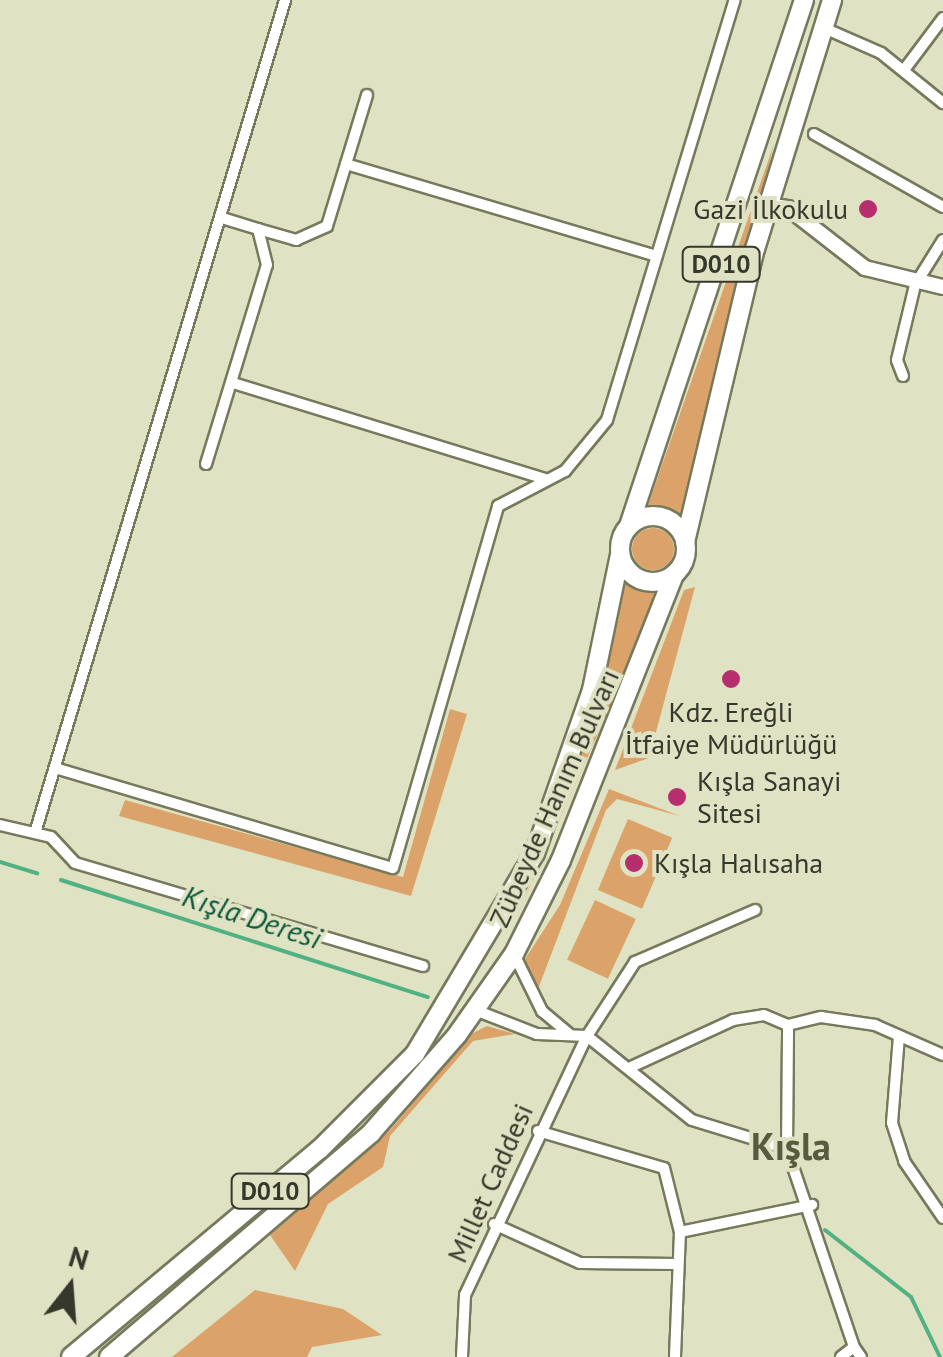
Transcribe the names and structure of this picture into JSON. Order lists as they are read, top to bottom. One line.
{"streets":{"highway":["D010","Zübeyde Hanım Bulvarı"],"street":["Millet Caddesi"]},"districts":["Kışla"],"water":["Kışla Deresi"],"places":["Gazi İlkokulu","Kdz. Ereğli İtfaiye Müdürlüğü","Kışla Sanayi Sitesi","Kışla Halısaha"],"north":"top"}
